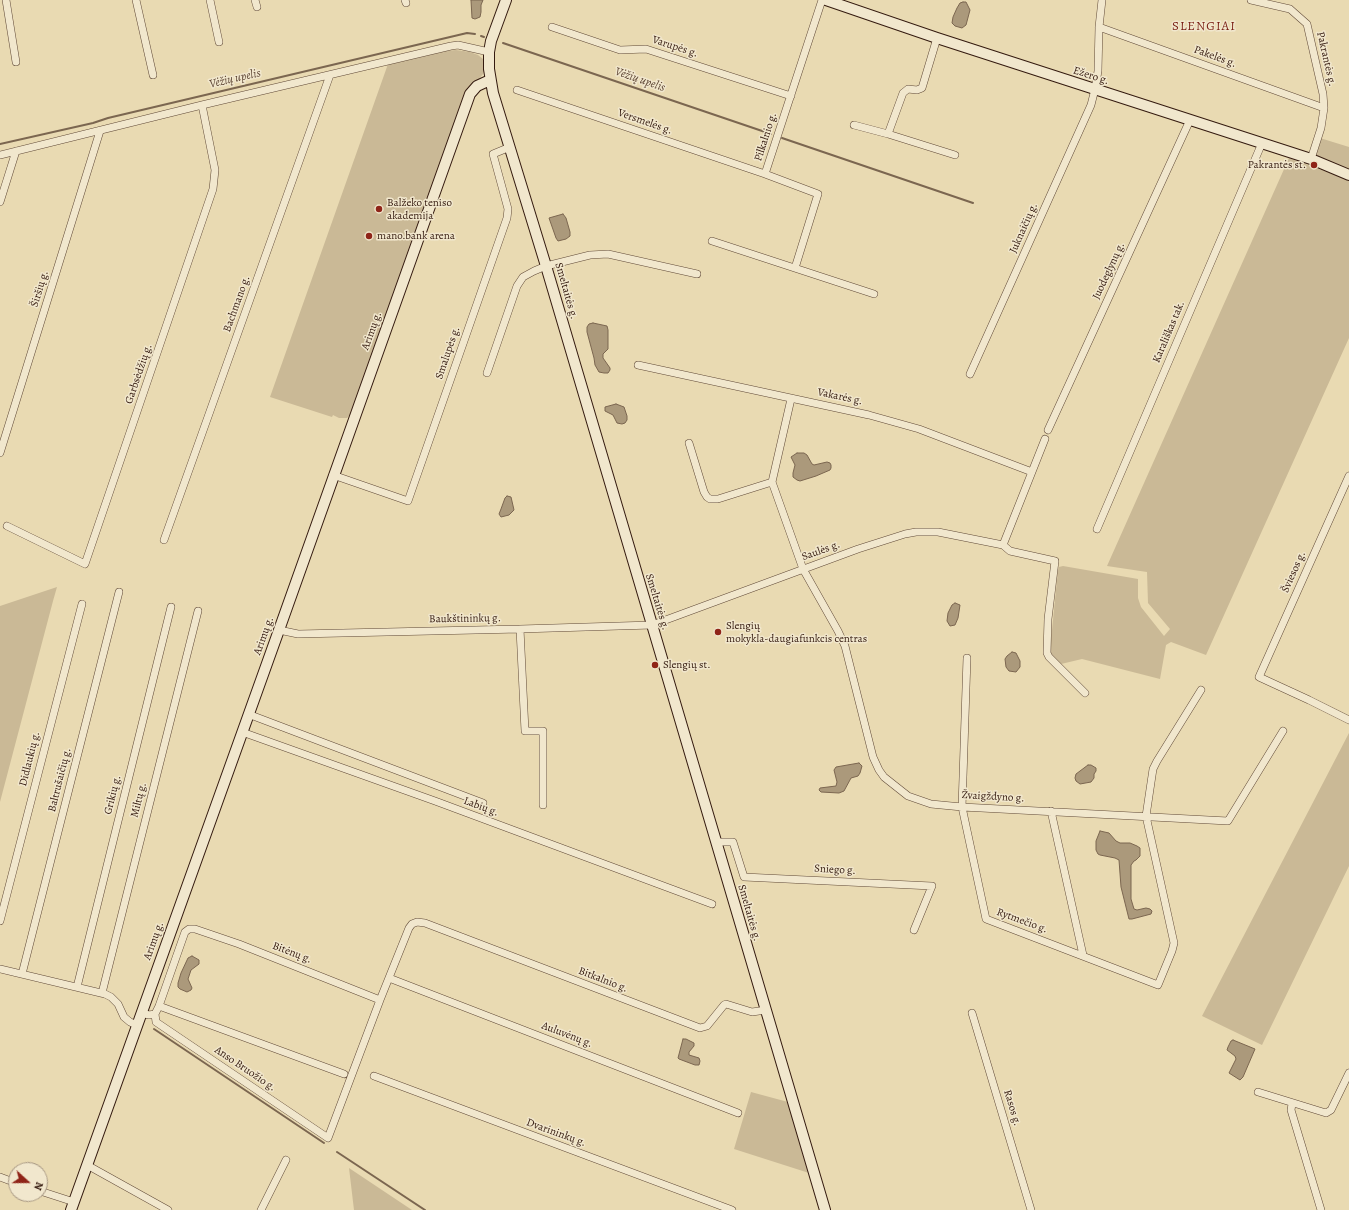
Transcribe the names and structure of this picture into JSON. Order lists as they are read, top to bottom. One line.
{"streets":{"main road":["Ežero g.","Smeltaitės g.","Arimų g."],"street":["Varupės g.","Pakelės g.","Pakrantės g.","Versmelės g.","Pilkalnio g.","Juknaičių g.","Juodeglynų g.","Širšių g.","Bachmano g.","Karališkas tak.","Smalupės g.","Garbsėdžių g.","Vakarės g.","Saulės g.","Šviesos g.","Baukštininkų g.","Didlaukių g.","Baltrušaičių g.","Grikių g.","Žvaigždyno g.","Miltų g.","Labių g.","Sniego g.","Rytmečio g.","Bitėnų g.","Bitkalnio g.","Auluvėnų g.","Anso Bruožio g.","Rasos g.","Dvarininkų g."]},"crossings":[["Varupės g.","Pilkalnio g."],["Pakelės g.","Pakrantės g."],["Pakelės g.","Juknaičių g."],["Pakrantės g.","Ežero g."],["Ežero g.","Juknaičių g."],["Ežero g.","Juodeglynų g."],["Ežero g.","Karališkas tak."],["Versmelės g.","Pilkalnio g."],["Smeltaitės g.","Arimų g."],["Smeltaitės g.","Smalupės g."],["Smeltaitės g.","Saulės g."],["Smeltaitės g.","Baukštininkų g."],["Smeltaitės g.","Sniego g."],["Smeltaitės g.","Bitkalnio g."],["Arimų g.","Smalupės g."],["Arimų g.","Baukštininkų g."],["Arimų g.","Labių g."],["Saulės g.","Baukštininkų g."],["Saulės g.","Žvaigždyno g."],["Žvaigždyno g.","Rytmečio g."],["Bitėnų g.","Anso Bruožio g."],["Bitkalnio g.","Auluvėnų g."]],"districts":["SLENGIAI"],"water":["Vėžių upelis"],"places":["Pakrantės st.","Balžeko teniso akademija","mano.bank arena","Slengių mokykla-daugiafunkcis centras","Slengių st."],"north":"right"}
